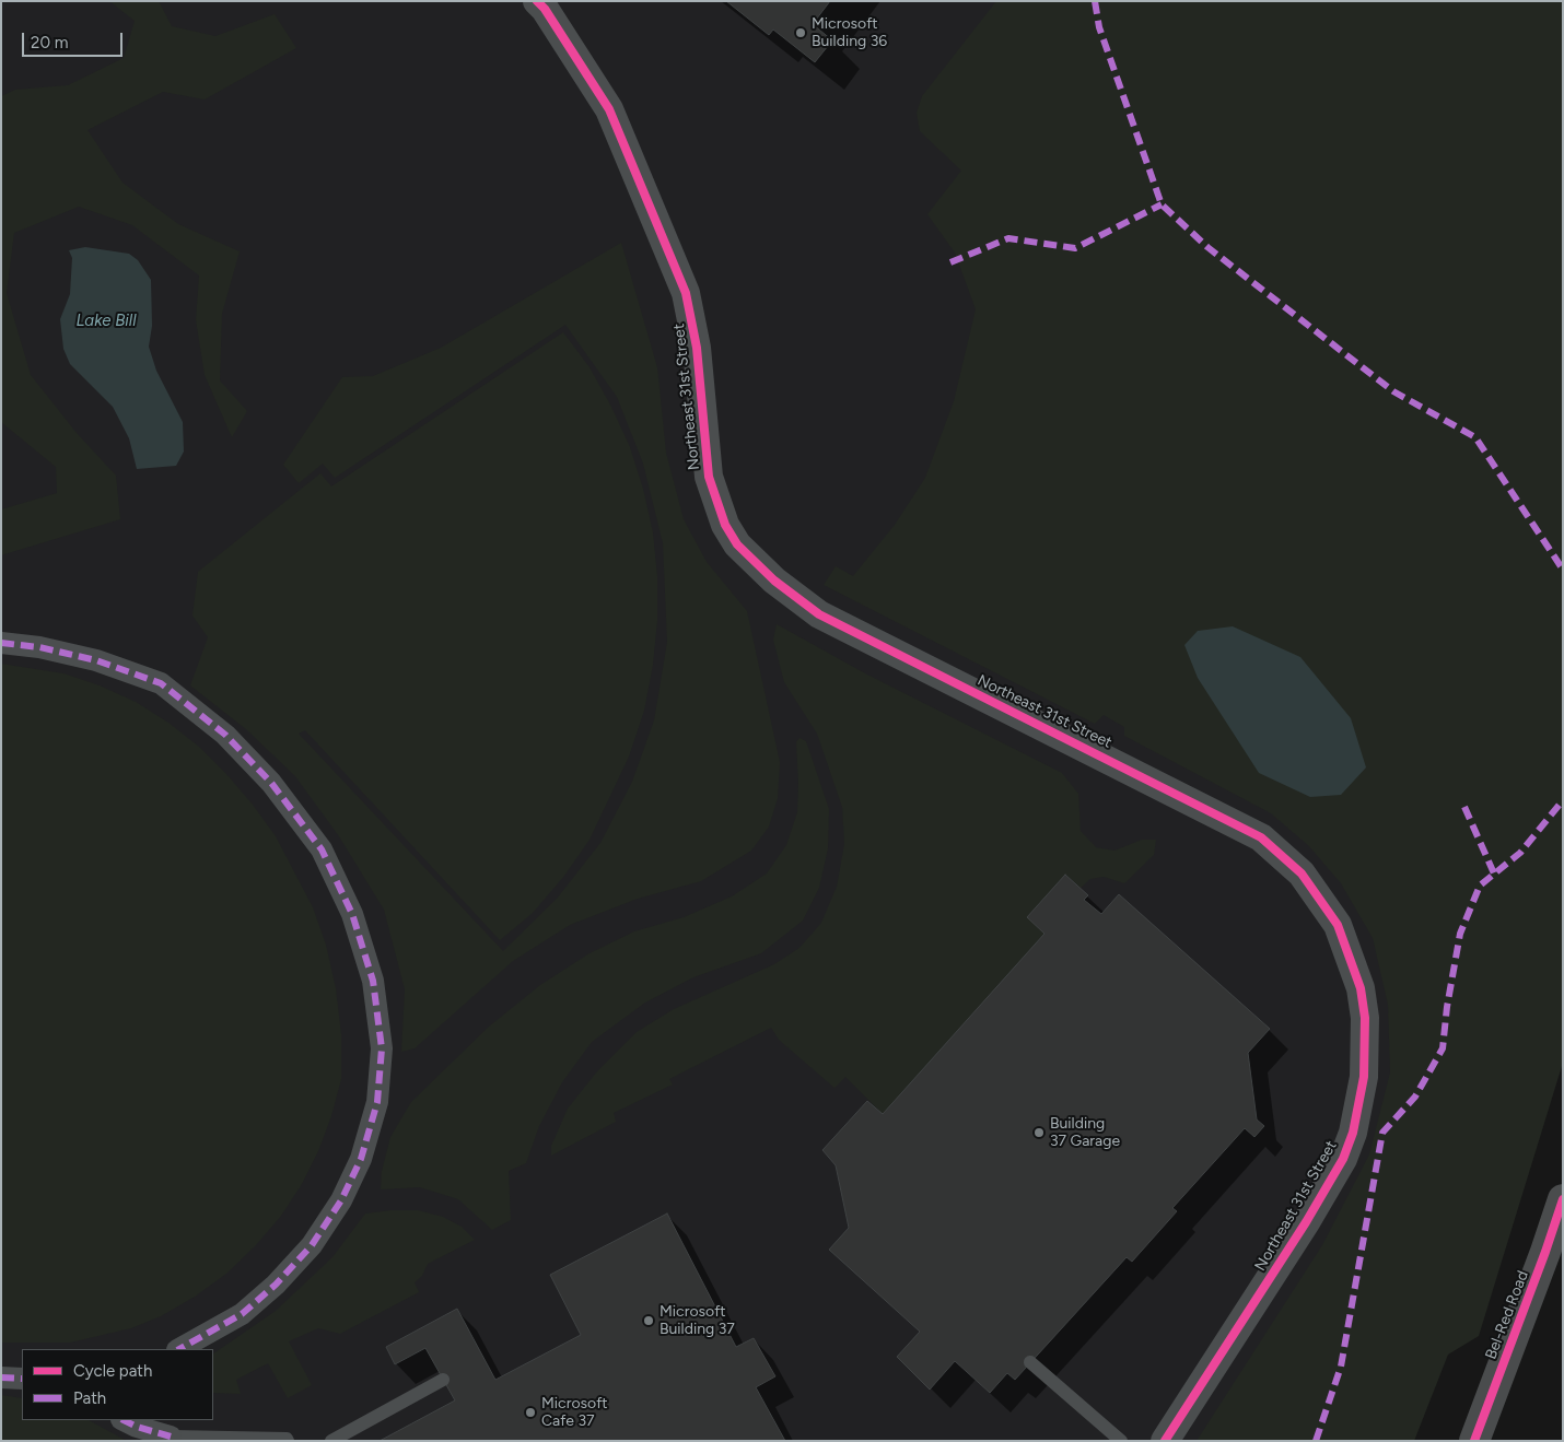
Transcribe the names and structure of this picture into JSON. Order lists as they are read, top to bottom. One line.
{"streets":{"main road":["Bel-Red Road"],"street":["Northeast 31st Street"]},"water":["Lake Bill"],"places":["Microsoft Building 36","Building 37 Garage","Microsoft Building 37","Microsoft Cafe 37"],"legend":["Cycle path","Path"],"scale_bar":"20 m"}
